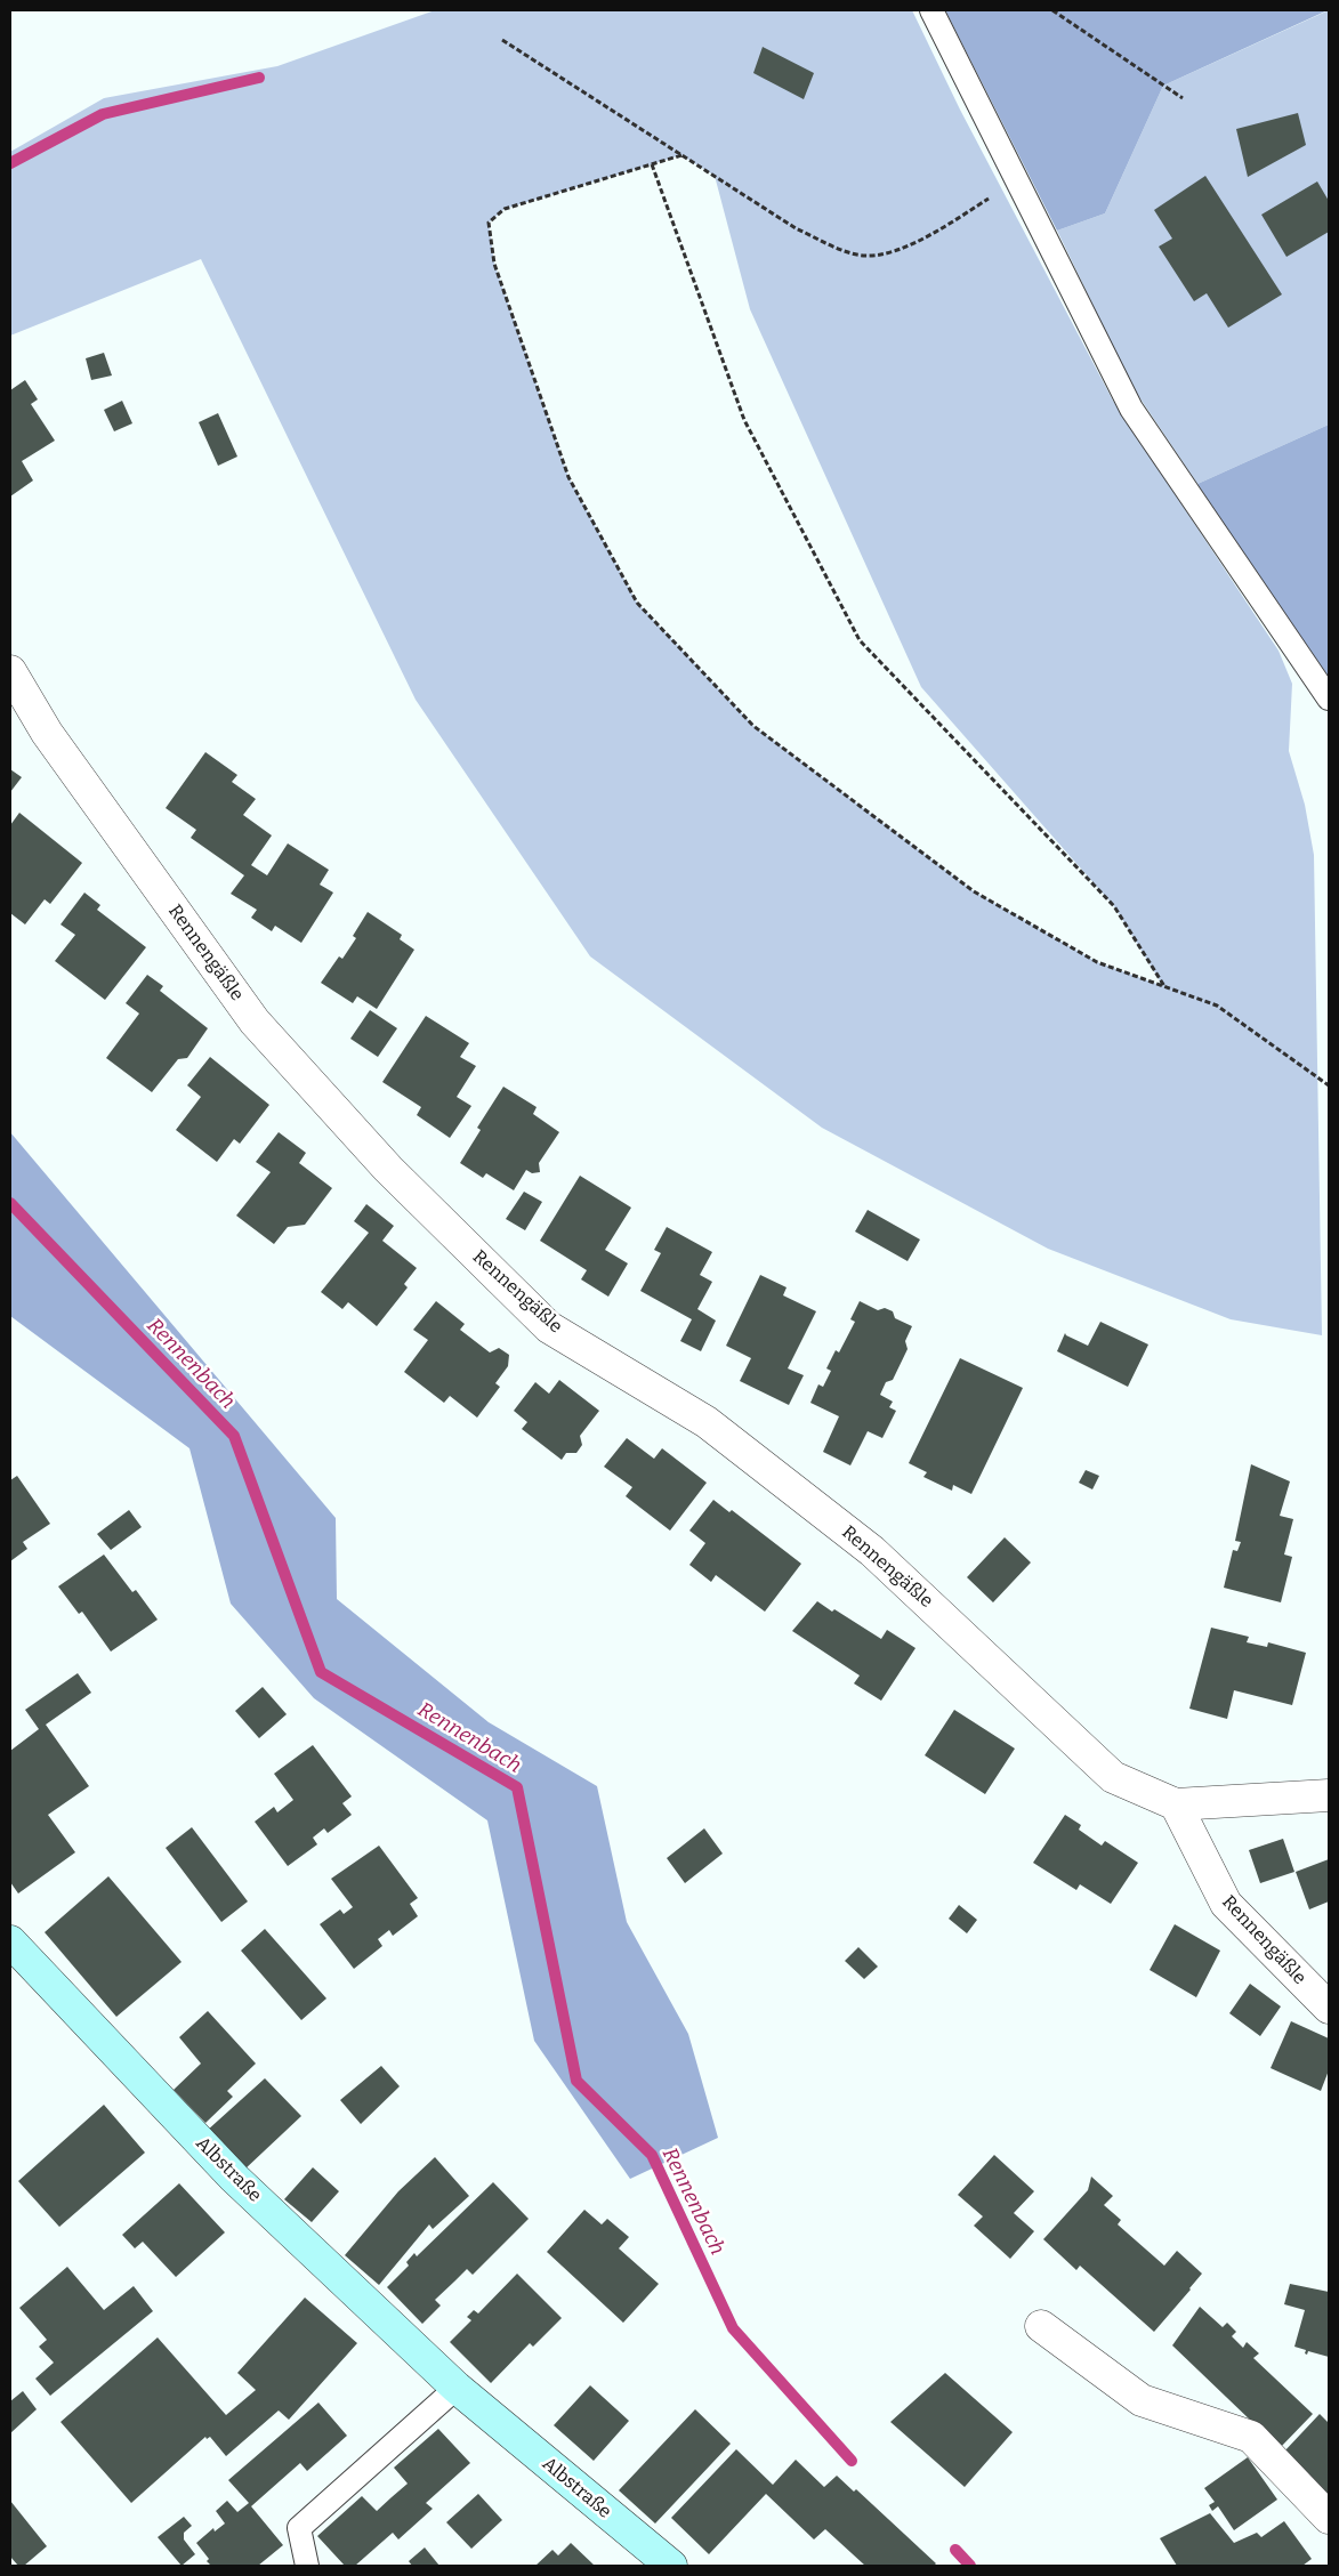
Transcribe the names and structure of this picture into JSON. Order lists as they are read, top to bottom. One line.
{"streets":{"main road":["Albstraße"],"street":["Rennengäßle"]},"water":["Rennenbach"]}
